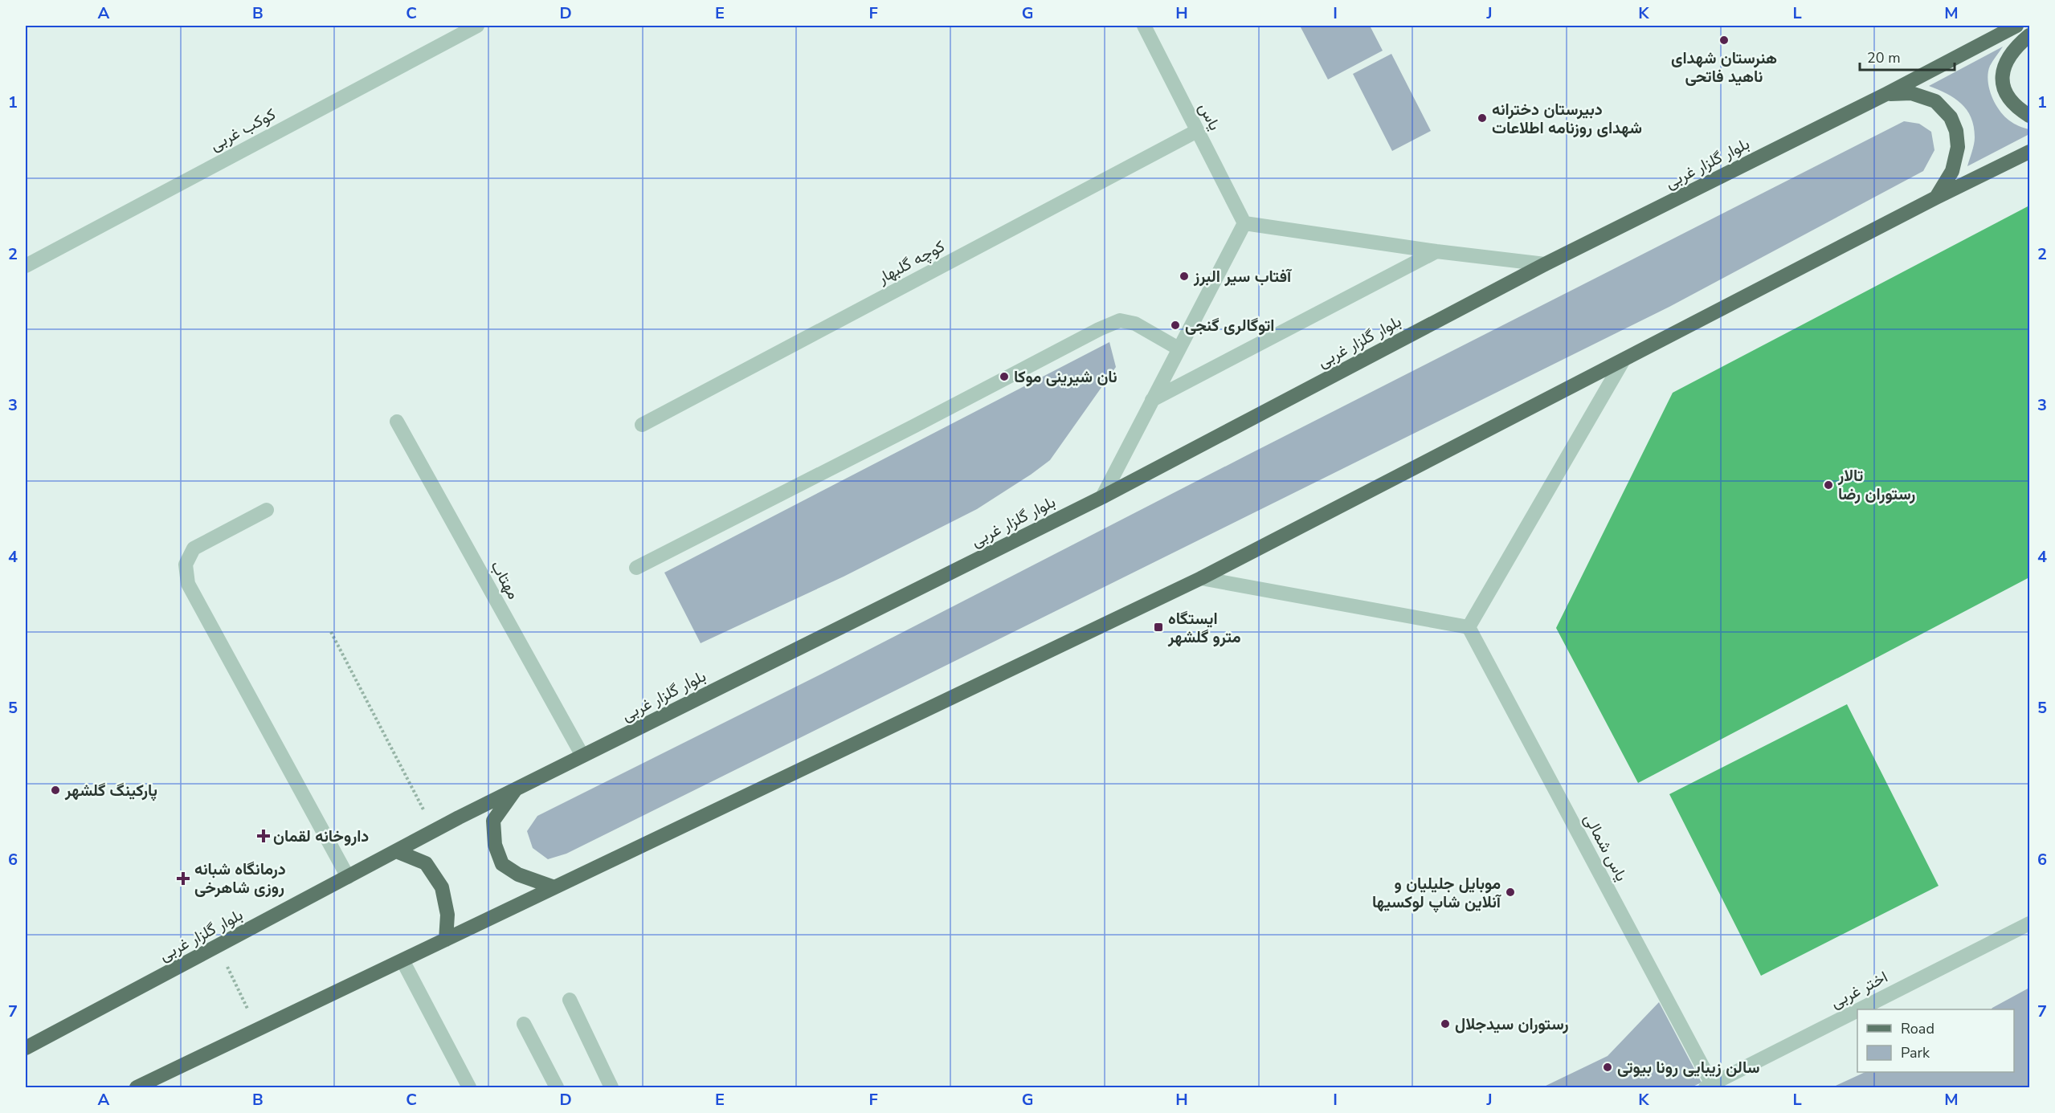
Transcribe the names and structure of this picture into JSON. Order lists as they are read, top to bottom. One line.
{"streets":{"main road":["بلوار گلزار غربی"],"street":["یاس","کوکب غربی","کوچه گلبهار","مهتاب","یاس شمالی","اختر غربی"]},"crossings":[["یاس","کوچه گلبهار"],["بلوار گلزار غربی","مهتاب"],["یاس شمالی","اختر غربی"]],"places":{"other":["هنرستان شهدای ناهید فاتحی","دبیرستان دخترانه شهدای روزنامه اطلاعات","آفتاب سیر البرز","اتوگالری گنجی","نان شیرینی موکا","تالار رستوران رضا","پارکینگ گلشهر","موبایل جلیلیان و آنلاین شاپ لوکسیها","رستوران سیدجلال","سالن زیبایی رونا بیوتی"],"transit":["ایستگاه مترو گلشهر"],"health":["داروخانه لقمان","درمانگاه شبانه روزی شاهرخی"]},"legend":["Road","Park"],"scale_bar":"20 m","grid":{"columns":["A","B","C","D","E","F","G","H","I","J","K","L","M"],"rows":["1","2","3","4","5","6","7"]}}
